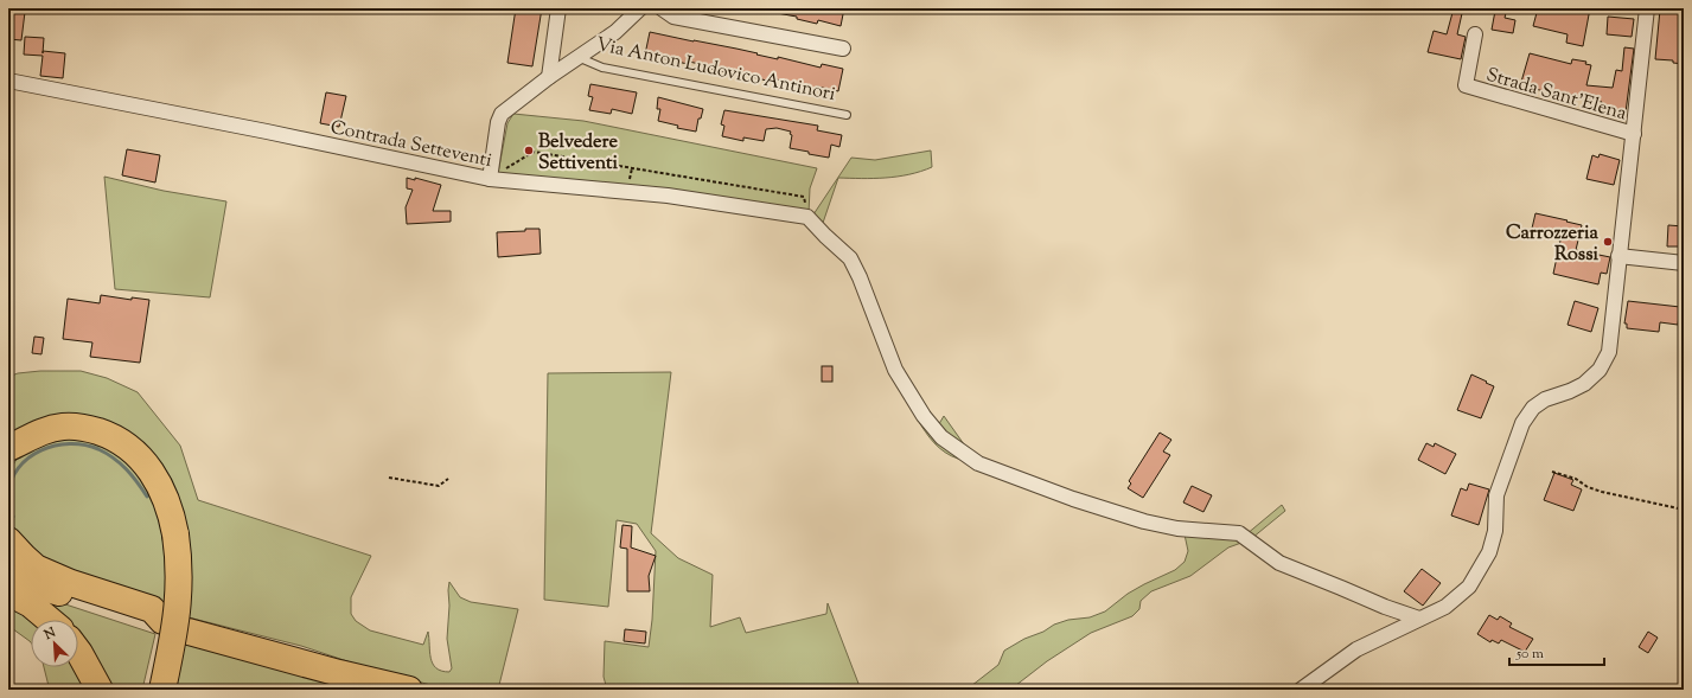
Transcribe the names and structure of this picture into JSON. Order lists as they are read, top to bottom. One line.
{"streets":{"street":["Via Anton Ludovico Antinori","Strada Sant'Elena","Contrada Setteventi"]},"crossings":[["Via Anton Ludovico Antinori","Contrada Setteventi"]],"places":["Belvedere Settiventi","Carrozzeria Rossi"],"scale_bar":"50 m","north":"top left"}
